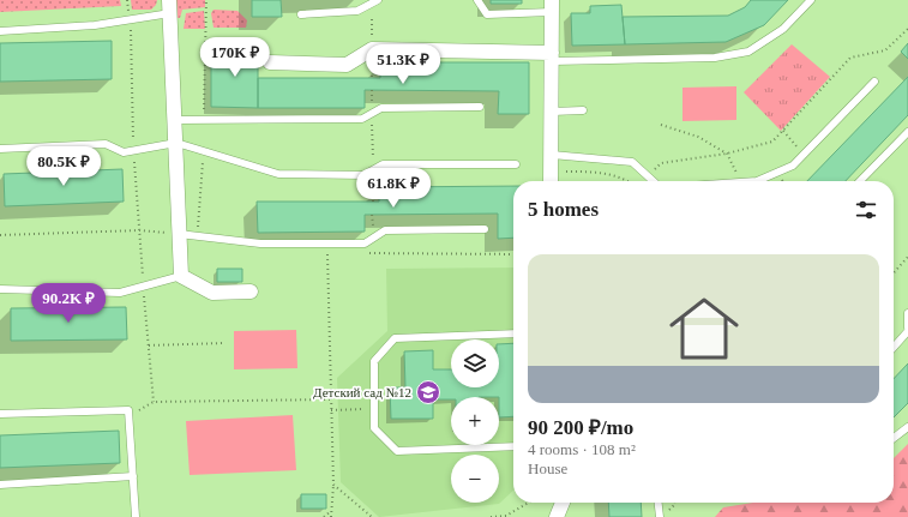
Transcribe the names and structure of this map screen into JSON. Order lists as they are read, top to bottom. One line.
{"places":{"school or university":["Детский сад №12"]},"page":{"price":["170K ₽","51.3K ₽","80.5K ₽","61.8K ₽","90.2K ₽"],"heading":"5 homes","list":[{"name":"90 200 ₽/mo","note":"4 rooms · 108 m² · House"}],"map_buttons":["+","−"]}}
